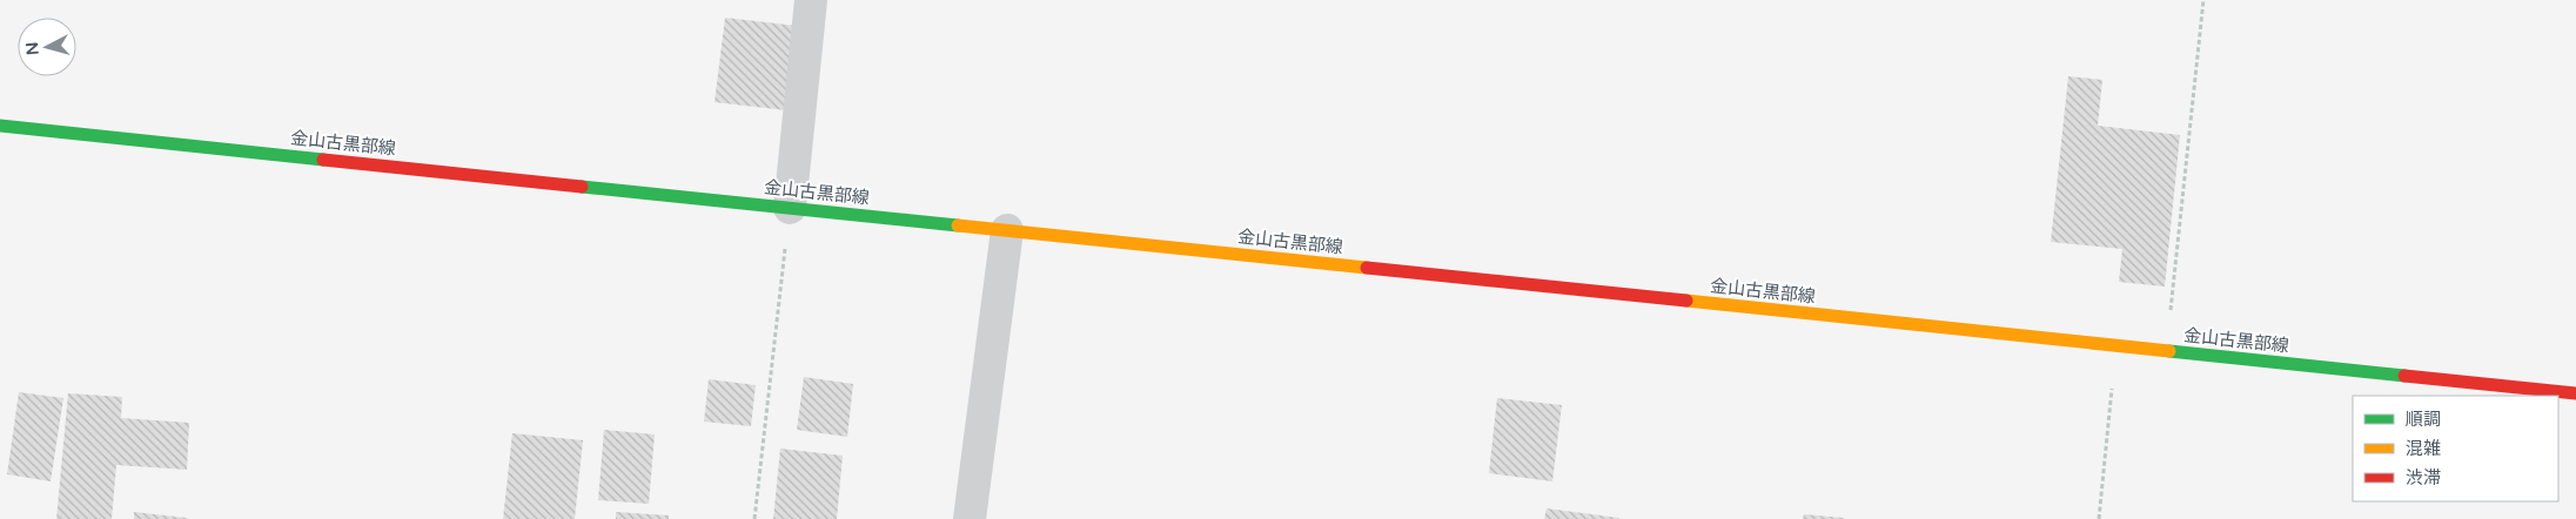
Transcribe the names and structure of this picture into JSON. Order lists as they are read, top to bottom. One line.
{"streets":{"main road":["金山古黒部線"]},"legend":["順調","混雑","渋滞"],"north":"left"}
